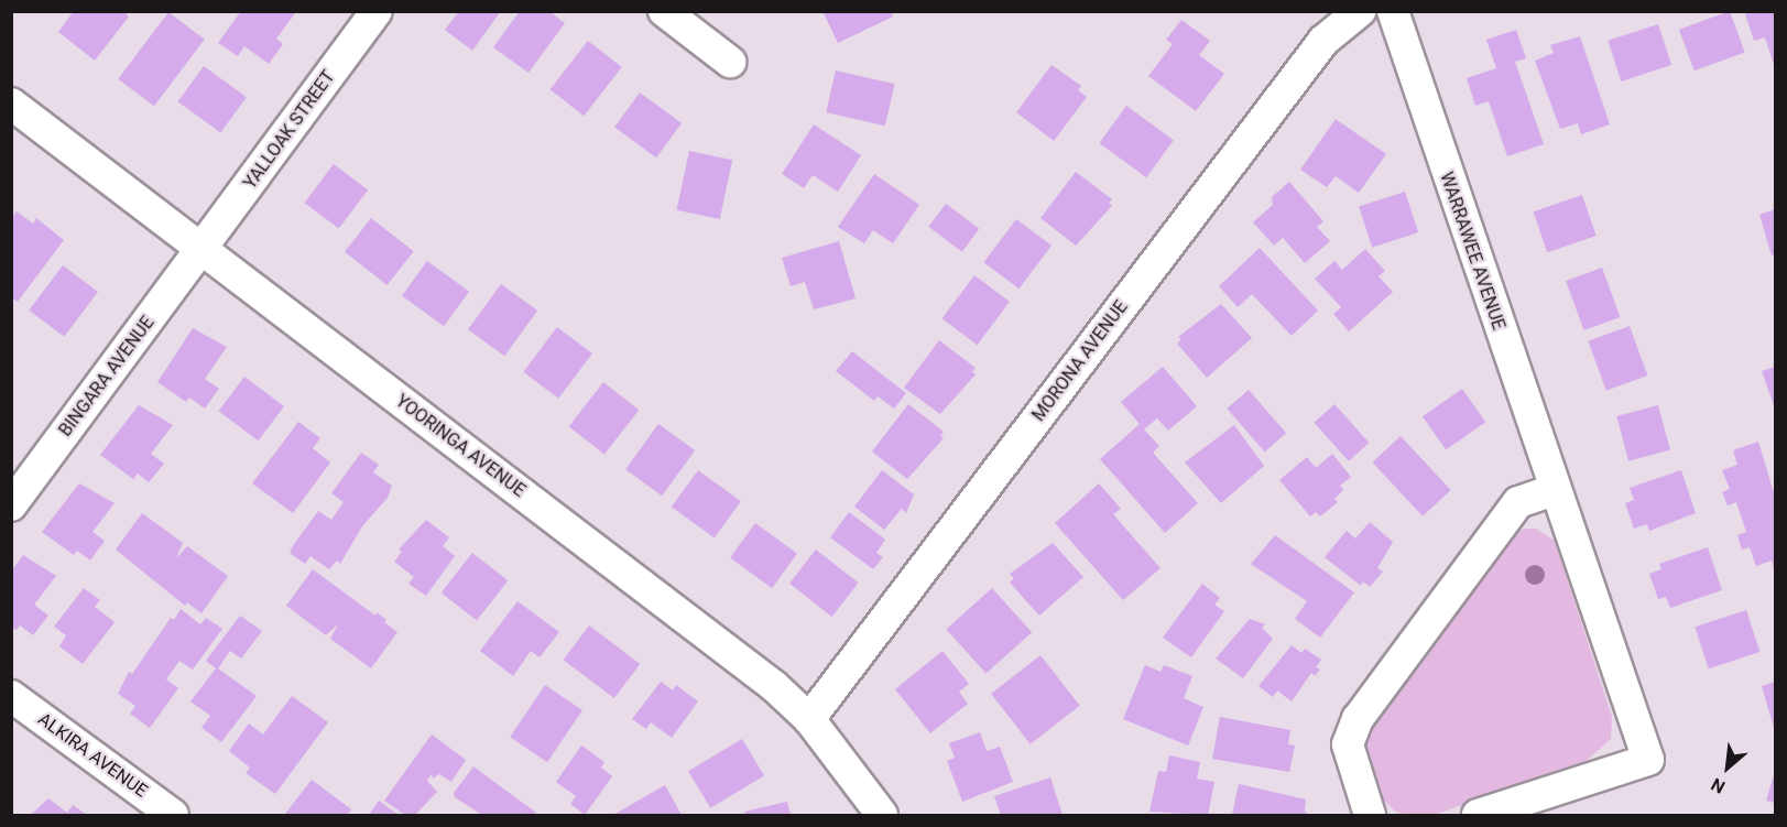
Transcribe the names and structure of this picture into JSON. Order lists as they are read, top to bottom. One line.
{"streets":{"street":["YALLOAK STREET","WARRAWEE AVENUE","MORONA AVENUE","BINGARA AVENUE","YOORINGA AVENUE","ALKIRA AVENUE"]},"crossings":[["YALLOAK STREET","BINGARA AVENUE"],["YALLOAK STREET","YOORINGA AVENUE"],["MORONA AVENUE","YOORINGA AVENUE"],["BINGARA AVENUE","YOORINGA AVENUE"]],"north":"bottom left"}
